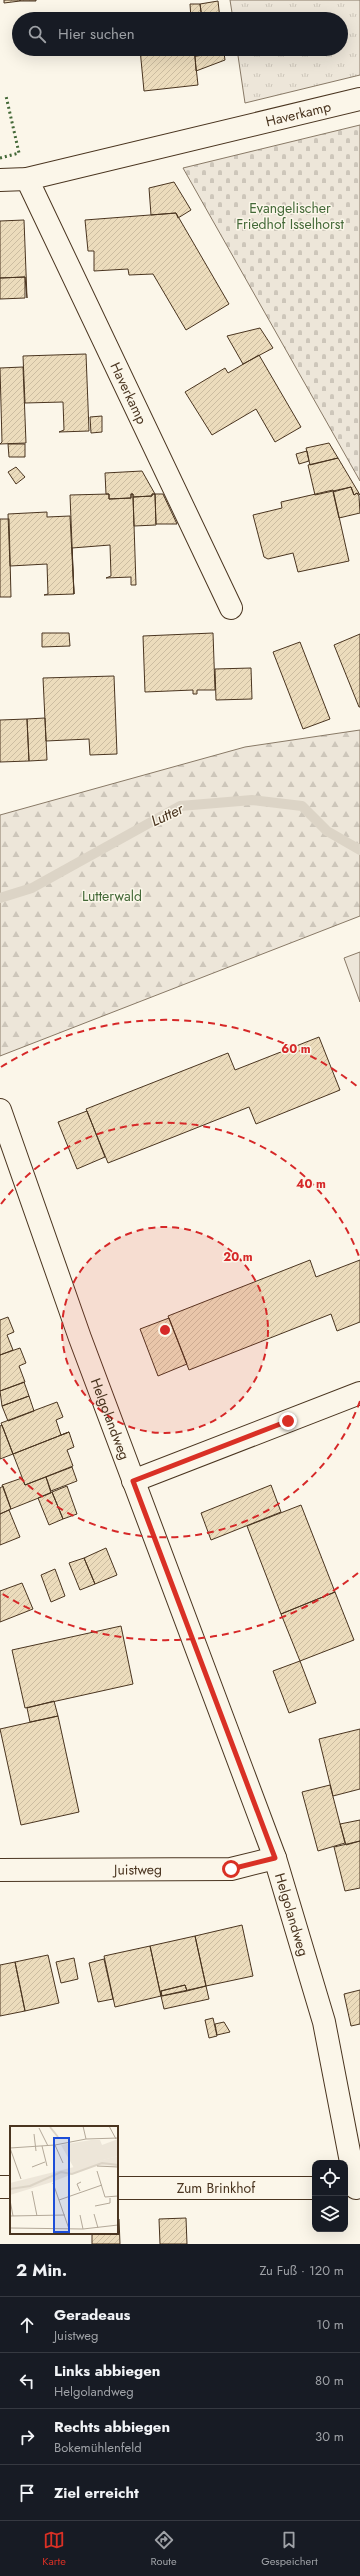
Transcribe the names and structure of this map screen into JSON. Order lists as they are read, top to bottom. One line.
{"streets":{"street":["Haverkamp","Helgolandweg","Juistweg","Zum Brinkhof"]},"crossings":[["Helgolandweg","Juistweg"]],"water":["Lutter"],"parks":["Evangelischer Friedhof Isselhorst","Lutterwald"],"page":{"search":"Hier suchen","heading":["2 Min.","Zu Fuß · 120 m"],"list":[["Geradeaus","Juistweg","10 m"],["Links abbiegen","Helgolandweg","80 m"],["Rechts abbiegen","Bokemühlenfeld","30 m"],"Ziel erreicht"],"nav":["Karte","Route","Gespeichert"]},"rings":["60 m","40 m","20 m"]}
